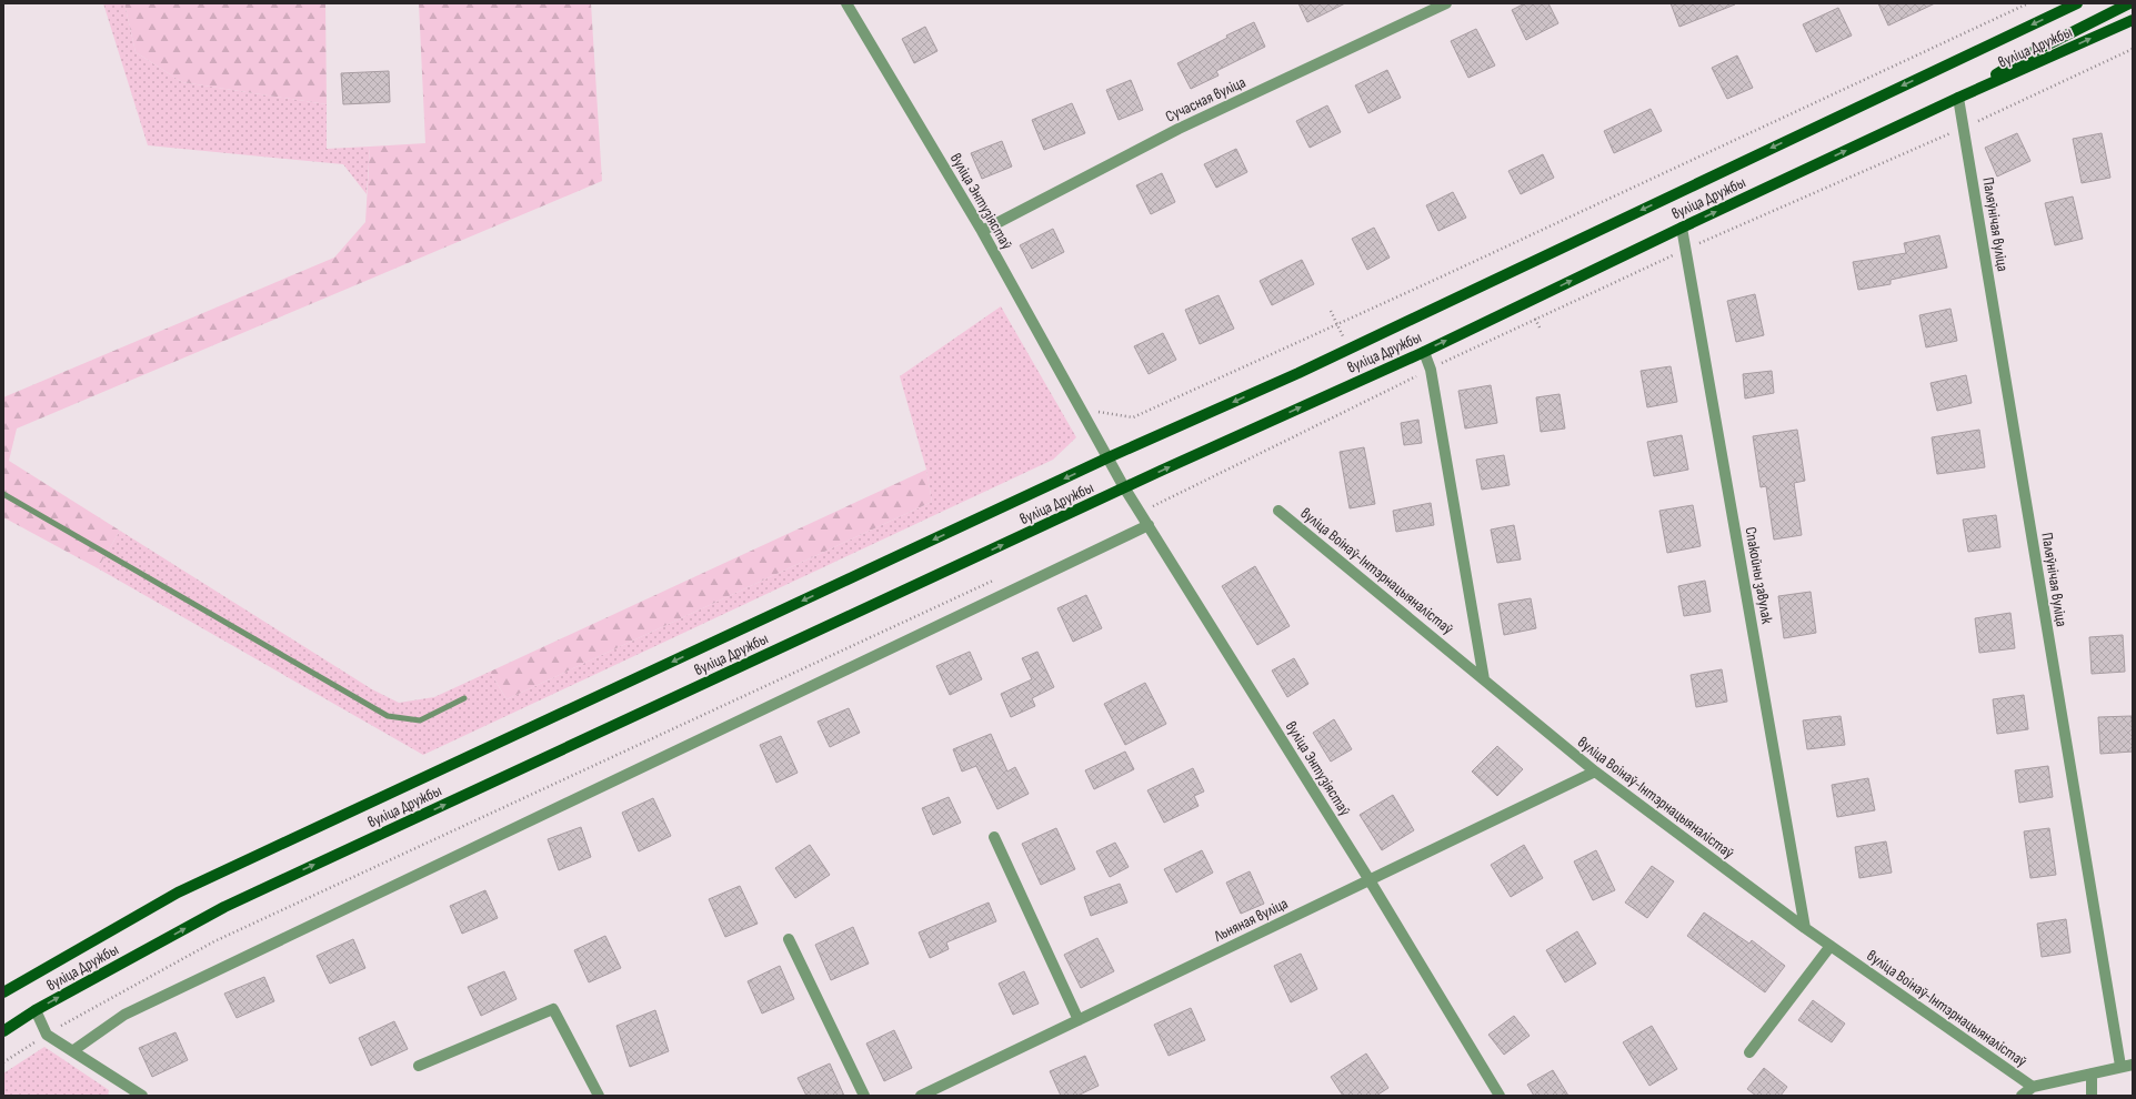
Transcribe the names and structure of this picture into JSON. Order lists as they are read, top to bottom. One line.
{"streets":{"main road":["вуліца Дружбы"],"street":["Сучасная вуліца","вуліца Энтузіястаў","Паляўнічая вуліца","вуліца Воінаў-Інтэрнацыяналістаў","Спакойны завулак","Льняная вуліца"]},"crossings":[["вуліца Дружбы","вуліца Энтузіястаў"],["вуліца Дружбы","Паляўнічая вуліца"],["вуліца Дружбы","Спакойны завулак"],["Сучасная вуліца","вуліца Энтузіястаў"],["вуліца Энтузіястаў","Льняная вуліца"],["вуліца Воінаў-Інтэрнацыяналістаў","Спакойны завулак"],["вуліца Воінаў-Інтэрнацыяналістаў","Льняная вуліца"]]}
